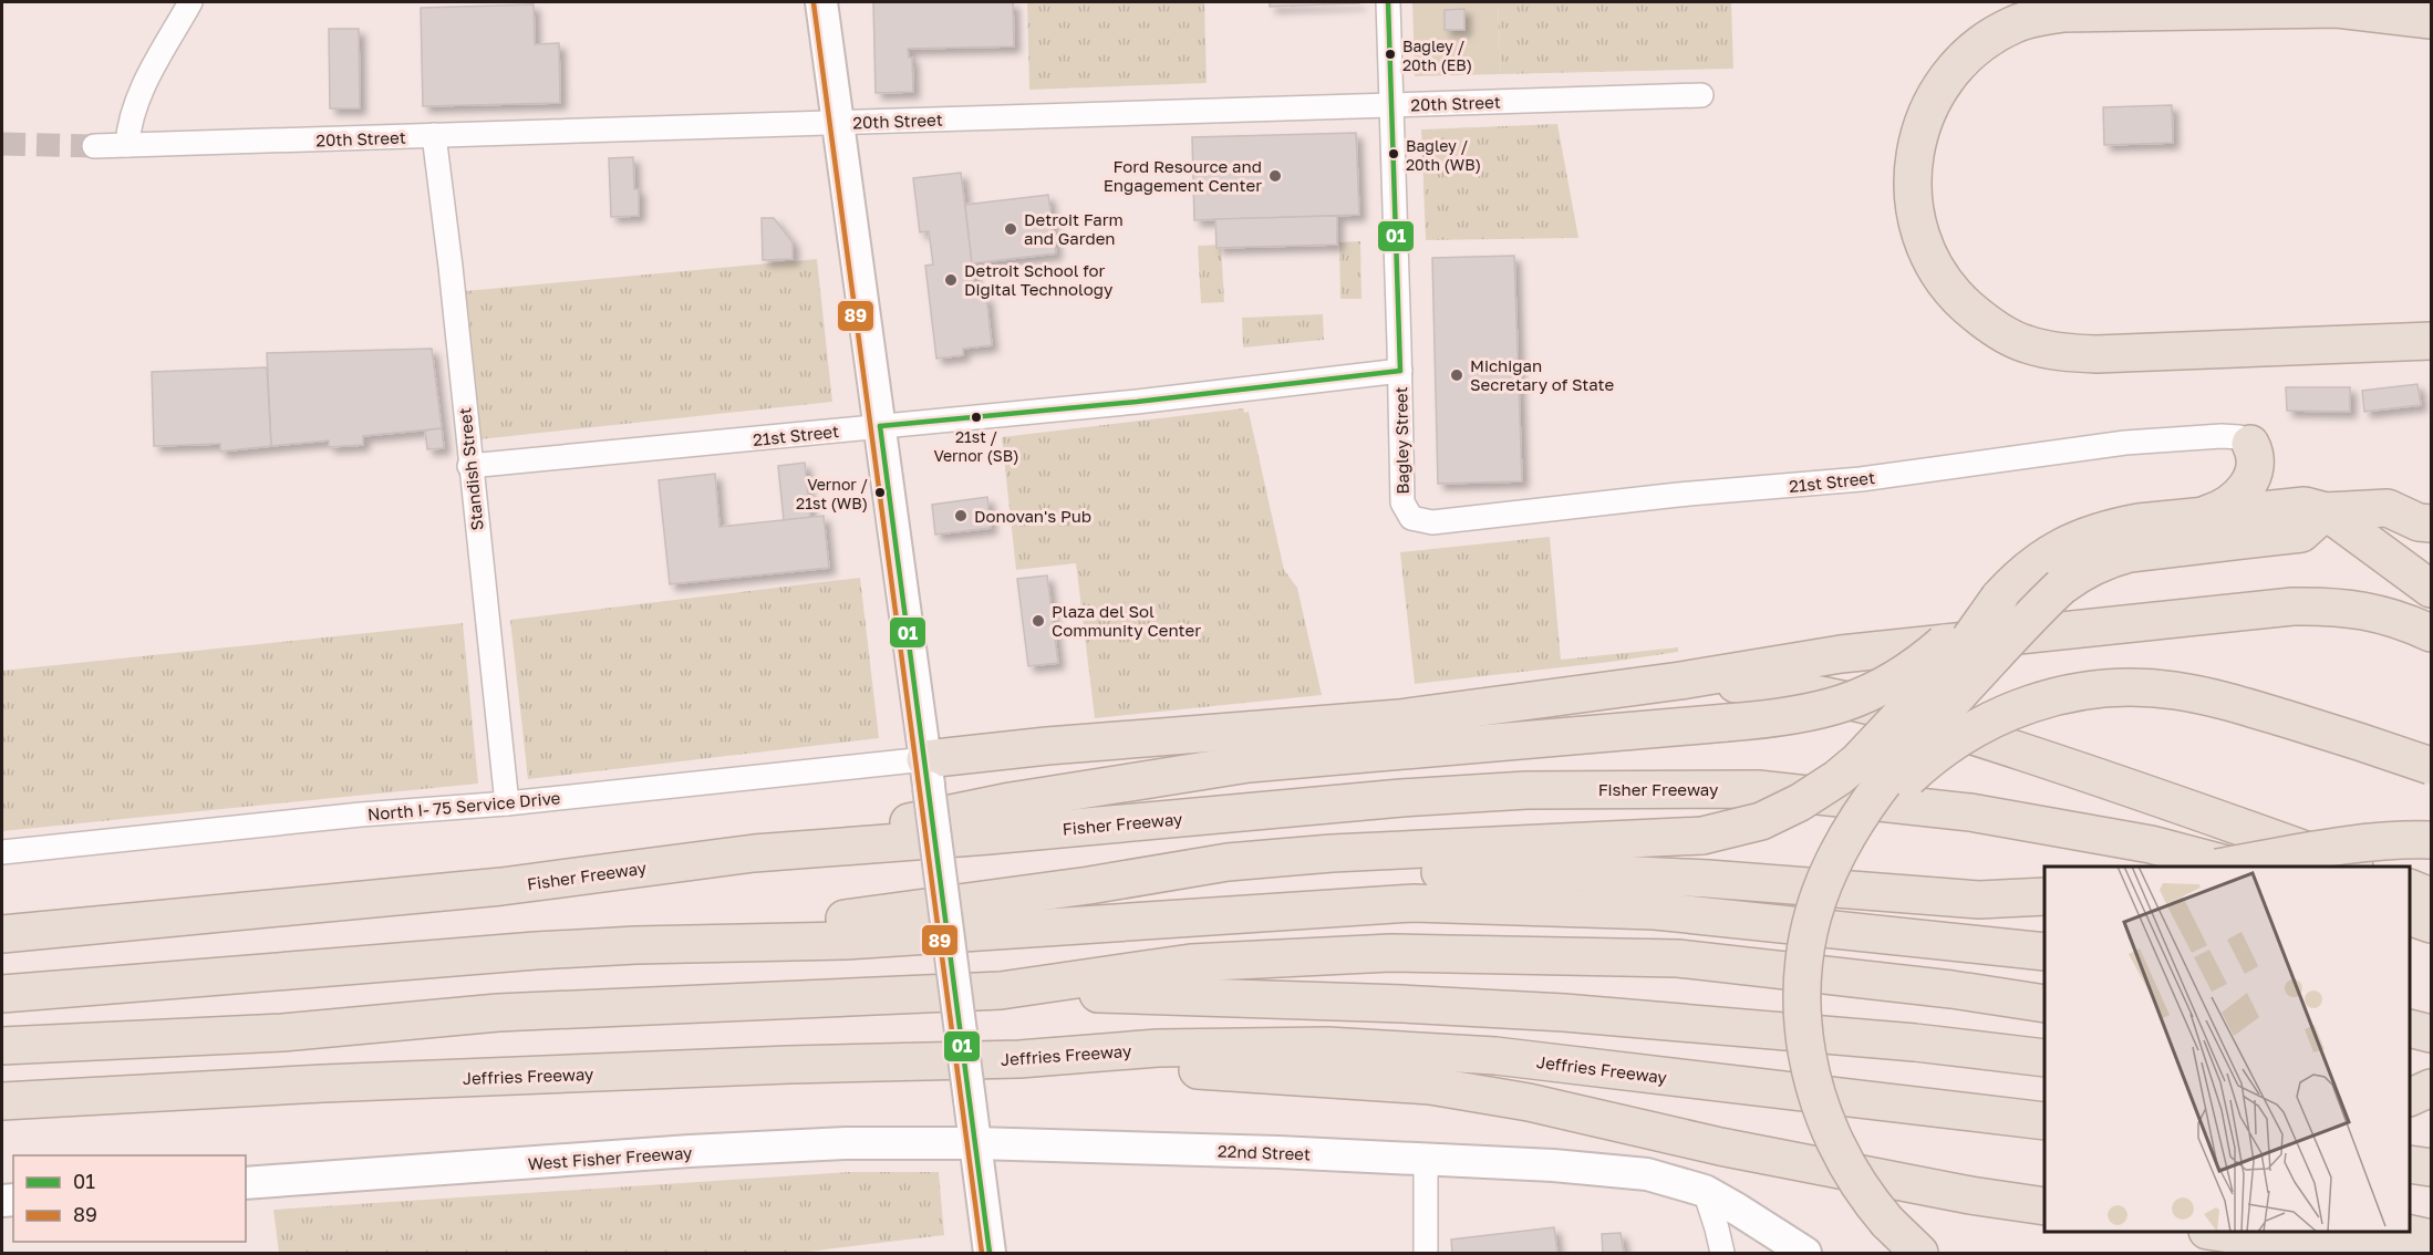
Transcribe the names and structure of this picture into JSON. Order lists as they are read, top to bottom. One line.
{"streets":{"highway":["Fisher Freeway","Jeffries Freeway"],"street":["20th Street","21st Street","Bagley Street","Standish Street","North I- 75 Service Drive","22nd Street","West Fisher Freeway"]},"crossings":[["20th Street","Bagley Street"],["20th Street","Standish Street"],["21st Street","Bagley Street"],["21st Street","Standish Street"],["Standish Street","North I- 75 Service Drive"],["22nd Street","West Fisher Freeway"]],"places":["Bagley / 20th (EB)","Bagley / 20th (WB)","Ford Resource and Engagement Center","Detroit Farm and Garden","Detroit School for Digital Technology","Michigan Secretary of State","21st / Vernor (SB)","Vernor / 21st (WB)","Donovan's Pub","Plaza del Sol Community Center"],"lines":["transit line 01","transit line 89"],"legend":["01","89"]}
